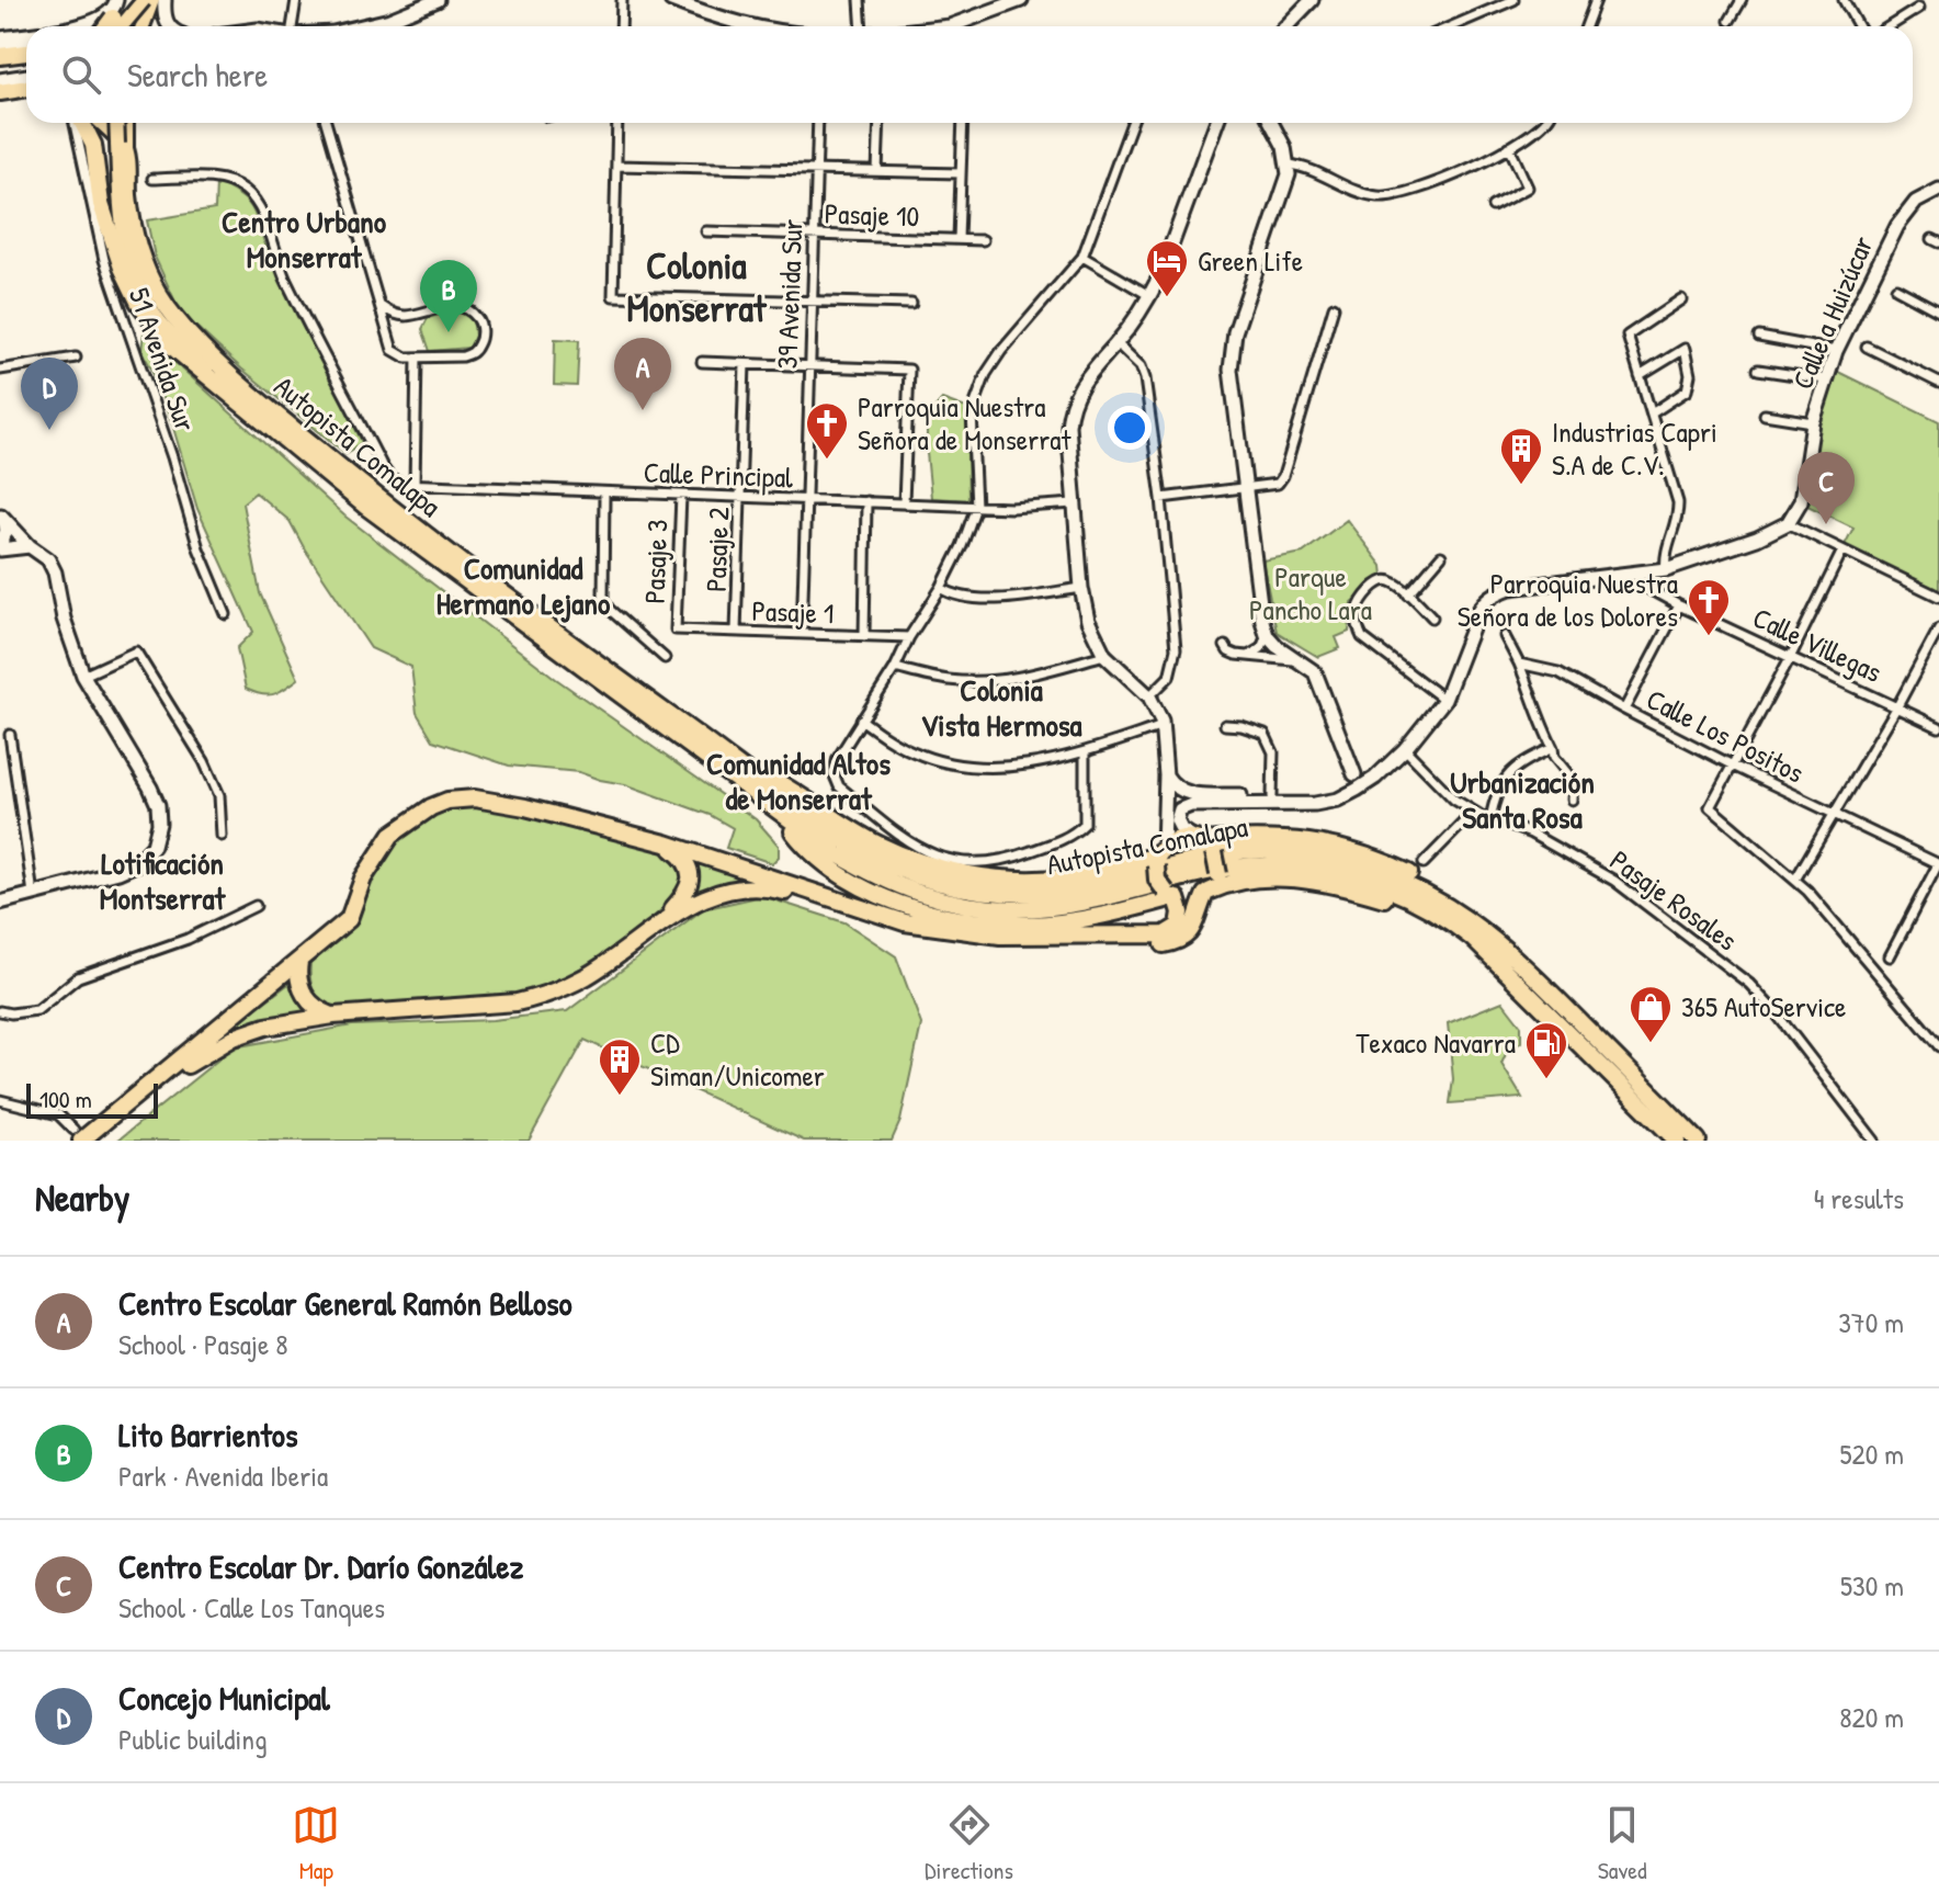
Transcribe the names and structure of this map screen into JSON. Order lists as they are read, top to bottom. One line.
{"streets":{"highway":["Autopista Comalapa"],"street":["Pasaje 10","39 Avenida Sur","Calle a Huizúcar","51 Avenida Sur","Calle Principal","Pasaje 2","Pasaje 3","Pasaje 1","Calle Villegas","Calle Los Positos","Pasaje Rosales"]},"crossings":[["Pasaje 10","39 Avenida Sur"],["39 Avenida Sur","Calle Principal"],["39 Avenida Sur","Pasaje 1"],["Calle Principal","Pasaje 2"],["Calle Principal","Pasaje 3"],["Pasaje 2","Pasaje 1"],["Pasaje 3","Pasaje 1"]],"districts":["Centro Urbano Monserrat","Colonia Monserrat","Comunidad Hermano Lejano","Colonia Vista Hermosa","Comunidad Altos de Monserrat","Urbanización Santa Rosa","Lotificación Montserrat"],"parks":["Parque Pancho Lara"],"places":{"hotel":["Green Life"],"church":["Parroquia Nuestra Señora de Monserrat","Parroquia Nuestra Señora de los Dolores"],"building":["Industrias Capri S.A de C.V.","CD Siman/Unicomer"],"shop":["365 AutoService"],"fuel station":["Texaco Navarra"]},"scale_bar":"100 m","page":{"search":"Search here","pins":["B","A","D","C"],"scale":"100 m","heading":["Nearby","4 results"],"list":[{"mark":"A","name":"Centro Escolar General Ramón Belloso","note":"School · Pasaje 8","value":"370 m"},{"mark":"B","name":"Lito Barrientos","note":"Park · Avenida Iberia","value":"520 m"},{"mark":"C","name":"Centro Escolar Dr. Darío González","note":"School · Calle Los Tanques","value":"530 m"},{"mark":"D","name":"Concejo Municipal","note":"Public building","value":"820 m"}],"nav":["Map","Directions","Saved"]}}
